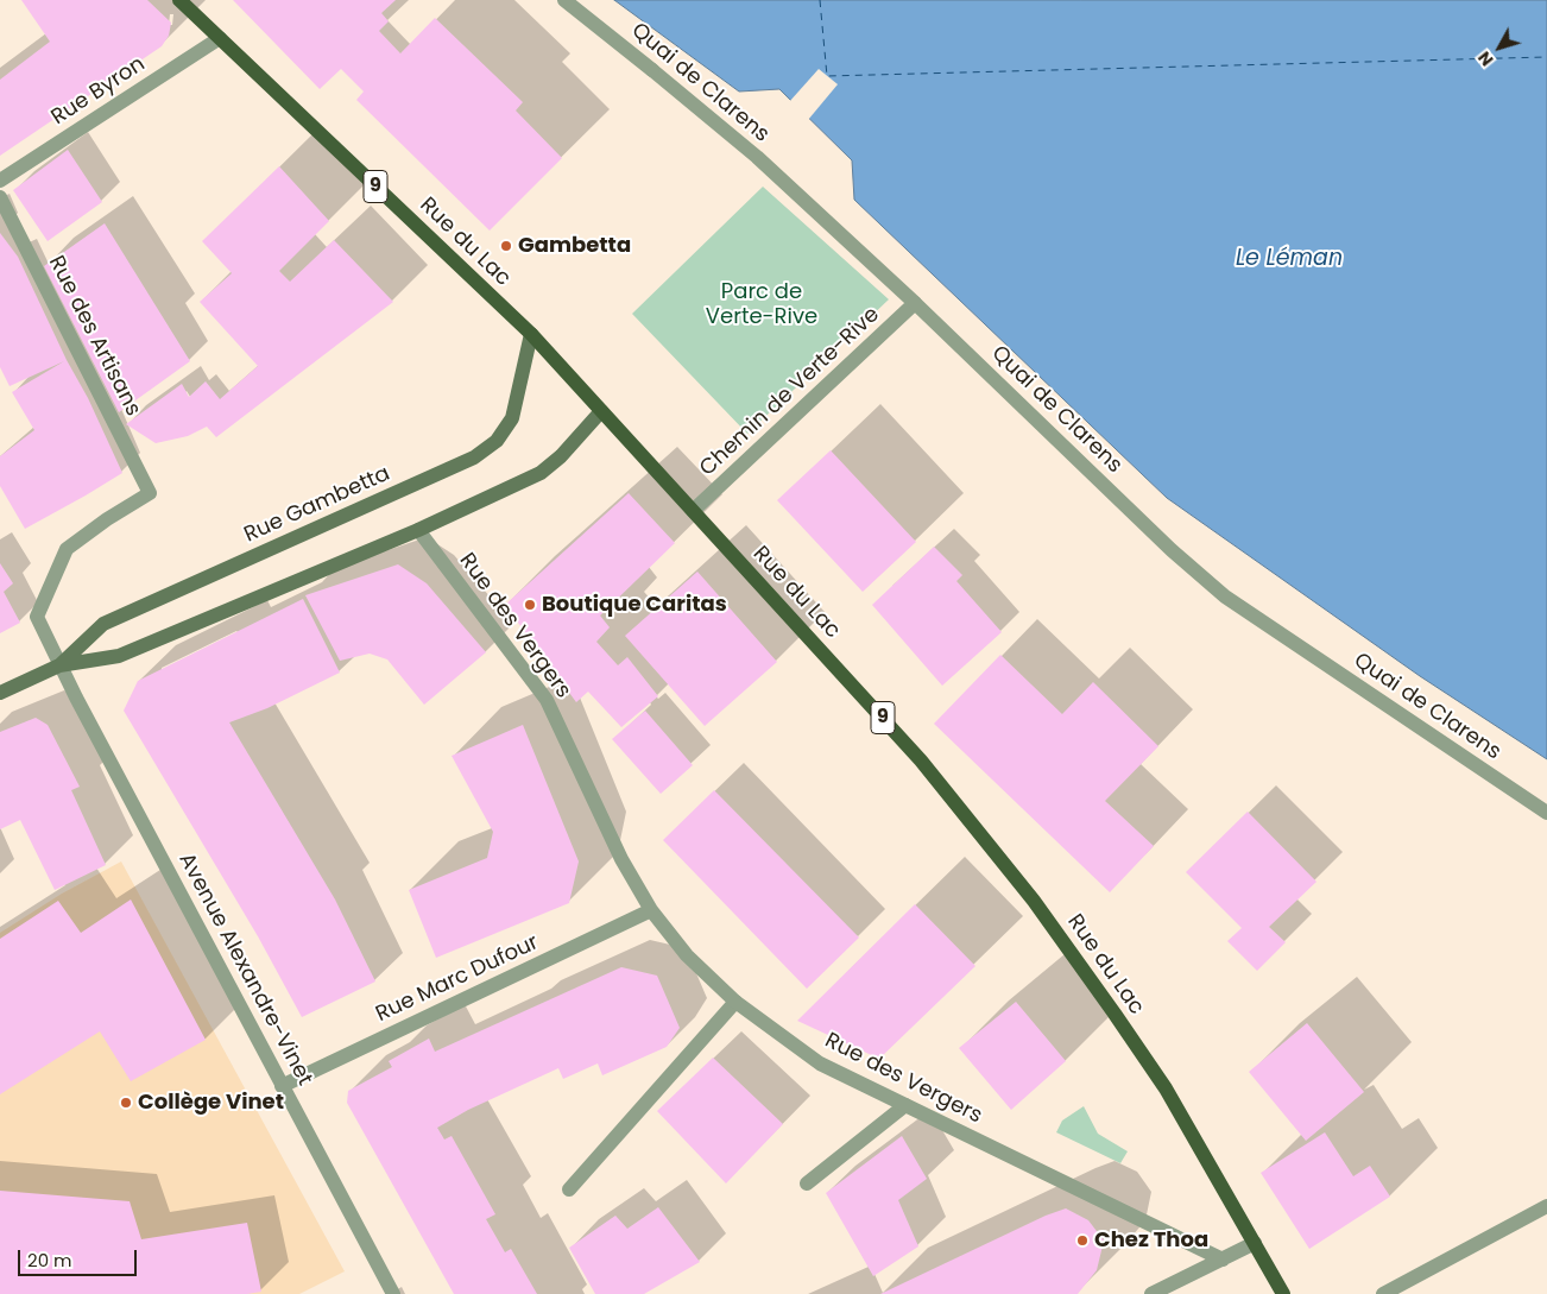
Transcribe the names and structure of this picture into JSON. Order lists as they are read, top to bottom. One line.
{"streets":{"main road":["9","Rue du Lac","Rue Gambetta"],"street":["Quai de Clarens","Rue Byron","Rue des Artisans","Chemin de Verte-Rive","Rue des Vergers","Avenue Alexandre-Vinet","Rue Marc Dufour"]},"crossings":[["Quai de Clarens","Chemin de Verte-Rive"],["Rue Byron","Rue du Lac"],["Rue du Lac","Chemin de Verte-Rive"],["Rue du Lac","Rue Gambetta"],["Rue des Artisans","Avenue Alexandre-Vinet"],["Rue Gambetta","Rue des Vergers"],["Rue Gambetta","Avenue Alexandre-Vinet"],["Rue des Vergers","Rue Marc Dufour"],["Avenue Alexandre-Vinet","Rue Marc Dufour"]],"water":["Le Léman"],"parks":["Parc de Verte-Rive"],"places":["Gambetta","Boutique Caritas","Collège Vinet","Chez Thoa"],"scale_bar":"20 m","north":"bottom left"}
